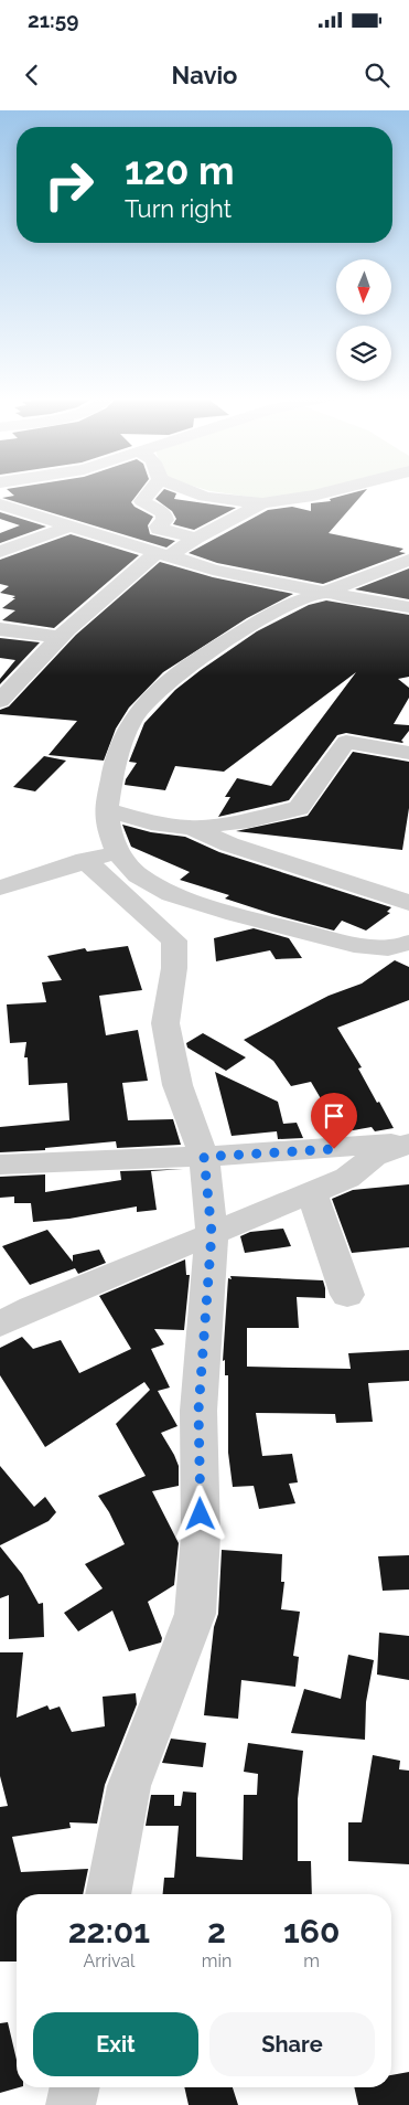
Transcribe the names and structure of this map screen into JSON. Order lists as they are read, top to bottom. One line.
{"north":"bottom","page":{"status":"21:59","header":"Navio","turn":["120 m","Turn right"],"eta":["22:01","Arrival","2","min","160","m"],"buttons":["Exit","Share"]}}
